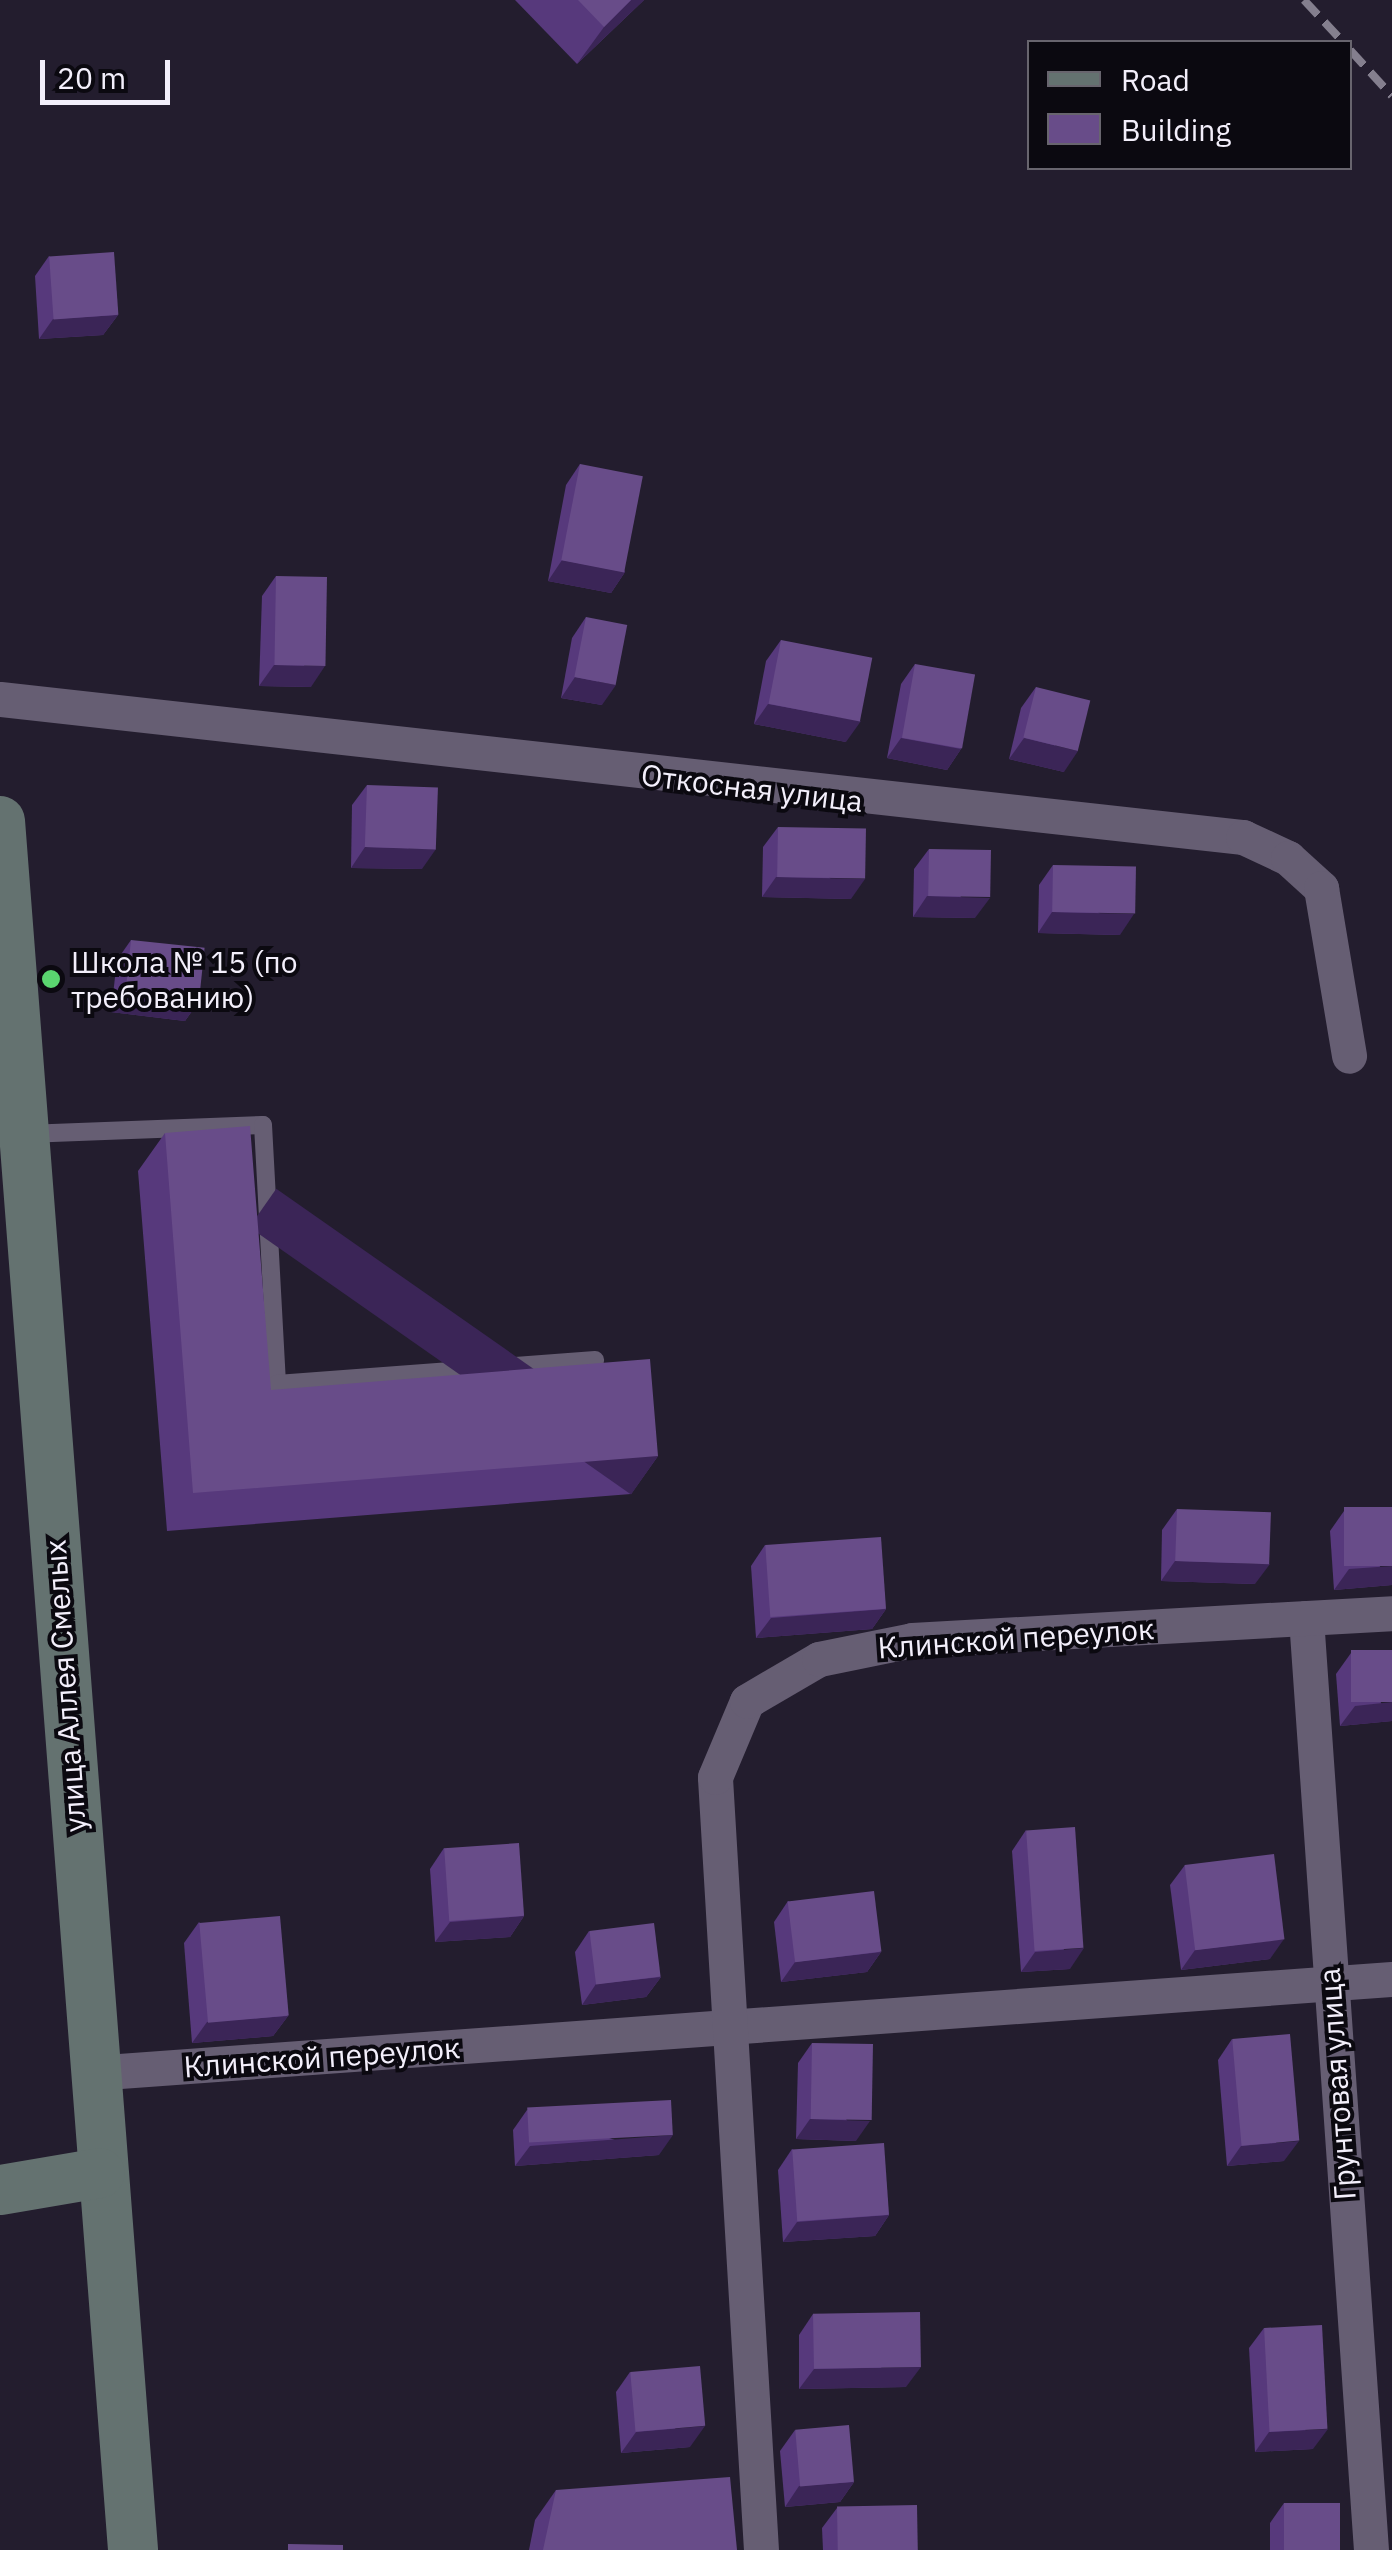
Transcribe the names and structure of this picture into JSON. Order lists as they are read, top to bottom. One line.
{"streets":{"main road":["улица Аллея Смелых"],"street":["Откосная улица","Клинской переулок","Грунтовая улица"]},"crossings":[["Клинской переулок","улица Аллея Смелых"],["Клинской переулок","Грунтовая улица"]],"places":["Школа № 15 (по требованию)"],"legend":["Road","Building"],"scale_bar":"20 m"}
